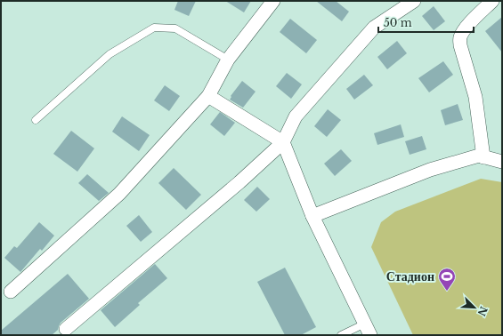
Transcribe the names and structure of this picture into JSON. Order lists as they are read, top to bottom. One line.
{"places":{"sports":["Стадион"]},"scale_bar":"50 m","north":"bottom right"}
